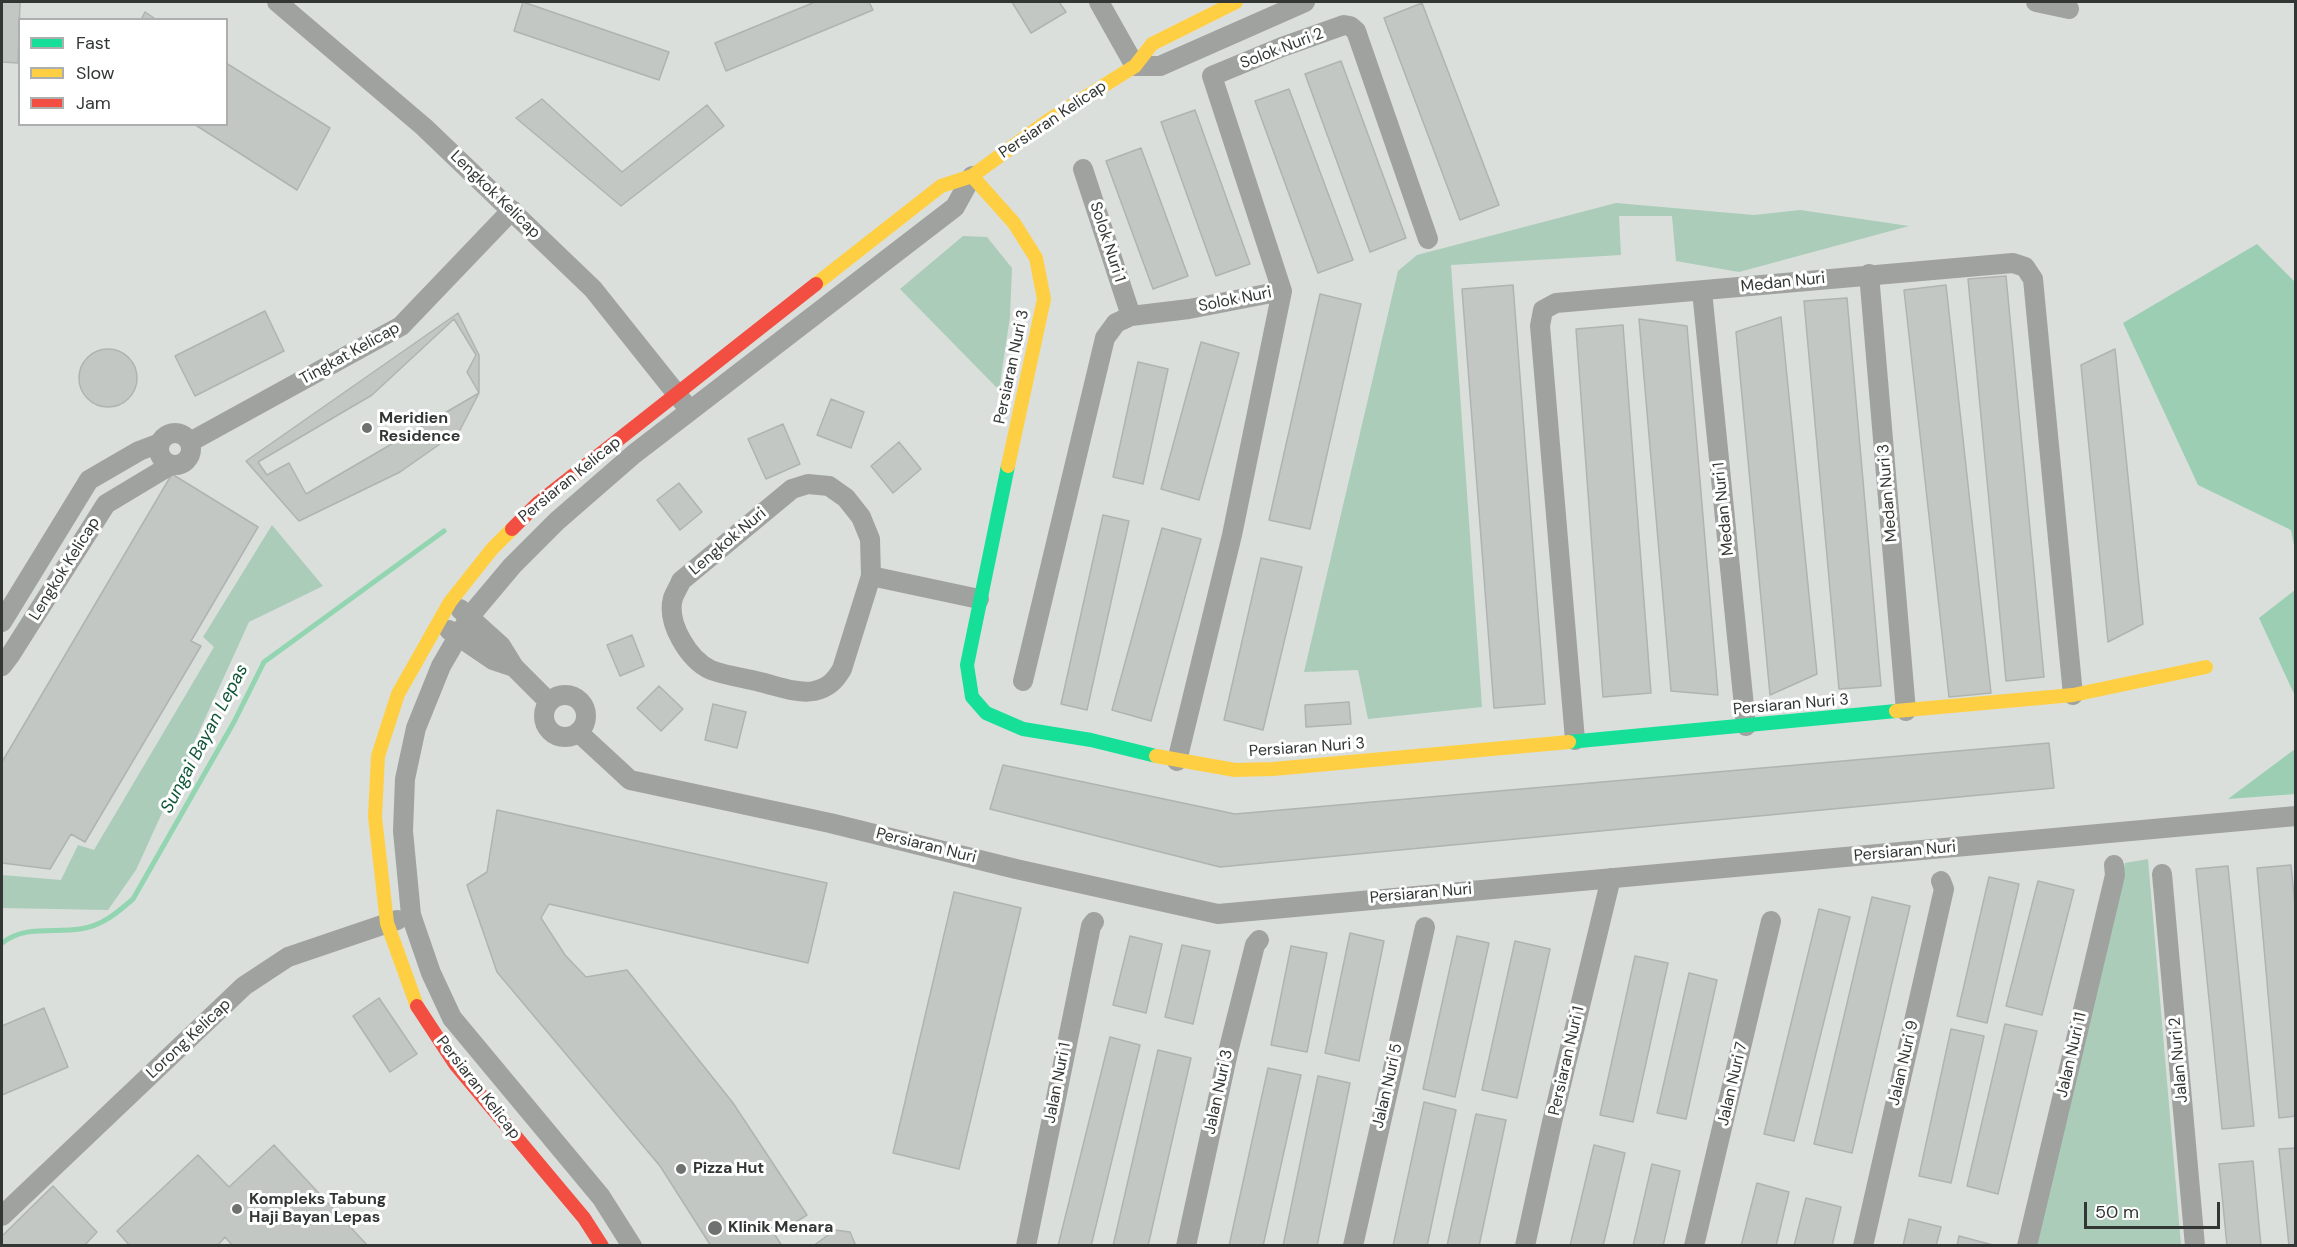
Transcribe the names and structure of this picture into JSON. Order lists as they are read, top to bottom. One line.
{"streets":{"street":["Solok Nuri 2","Persiaran Kelicap","Lengkok Kelicap","Solok Nuri 1","Medan Nuri","Solok Nuri","Tingkat Kelicap","Persiaran Nuri 3","Medan Nuri 3","Medan Nuri 1","Lengkok Nuri","Persiaran Nuri","Lorong Kelicap","Jalan Nuri 11","Jalan Nuri 2","Persiaran Nuri 1","Jalan Nuri 9","Jalan Nuri 1","Jalan Nuri 7","Jalan Nuri 5","Jalan Nuri 3"]},"crossings":[["Solok Nuri 2","Solok Nuri"],["Persiaran Kelicap","Lengkok Kelicap"],["Persiaran Kelicap","Persiaran Nuri 3"],["Persiaran Kelicap","Lorong Kelicap"],["Lengkok Kelicap","Tingkat Kelicap"],["Solok Nuri 1","Solok Nuri"],["Medan Nuri","Persiaran Nuri 3"],["Medan Nuri","Medan Nuri 3"],["Medan Nuri","Medan Nuri 1"],["Solok Nuri","Persiaran Nuri 3"],["Persiaran Nuri 3","Medan Nuri 3"],["Persiaran Nuri 3","Medan Nuri 1"],["Persiaran Nuri","Persiaran Nuri 1"]],"water":["Sungai Bayan Lepas"],"places":["Meridien Residence","Pizza Hut","Kompleks Tabung Haji Bayan Lepas","Klinik Menara"],"legend":["Fast","Slow","Jam"],"scale_bar":"50 m"}
